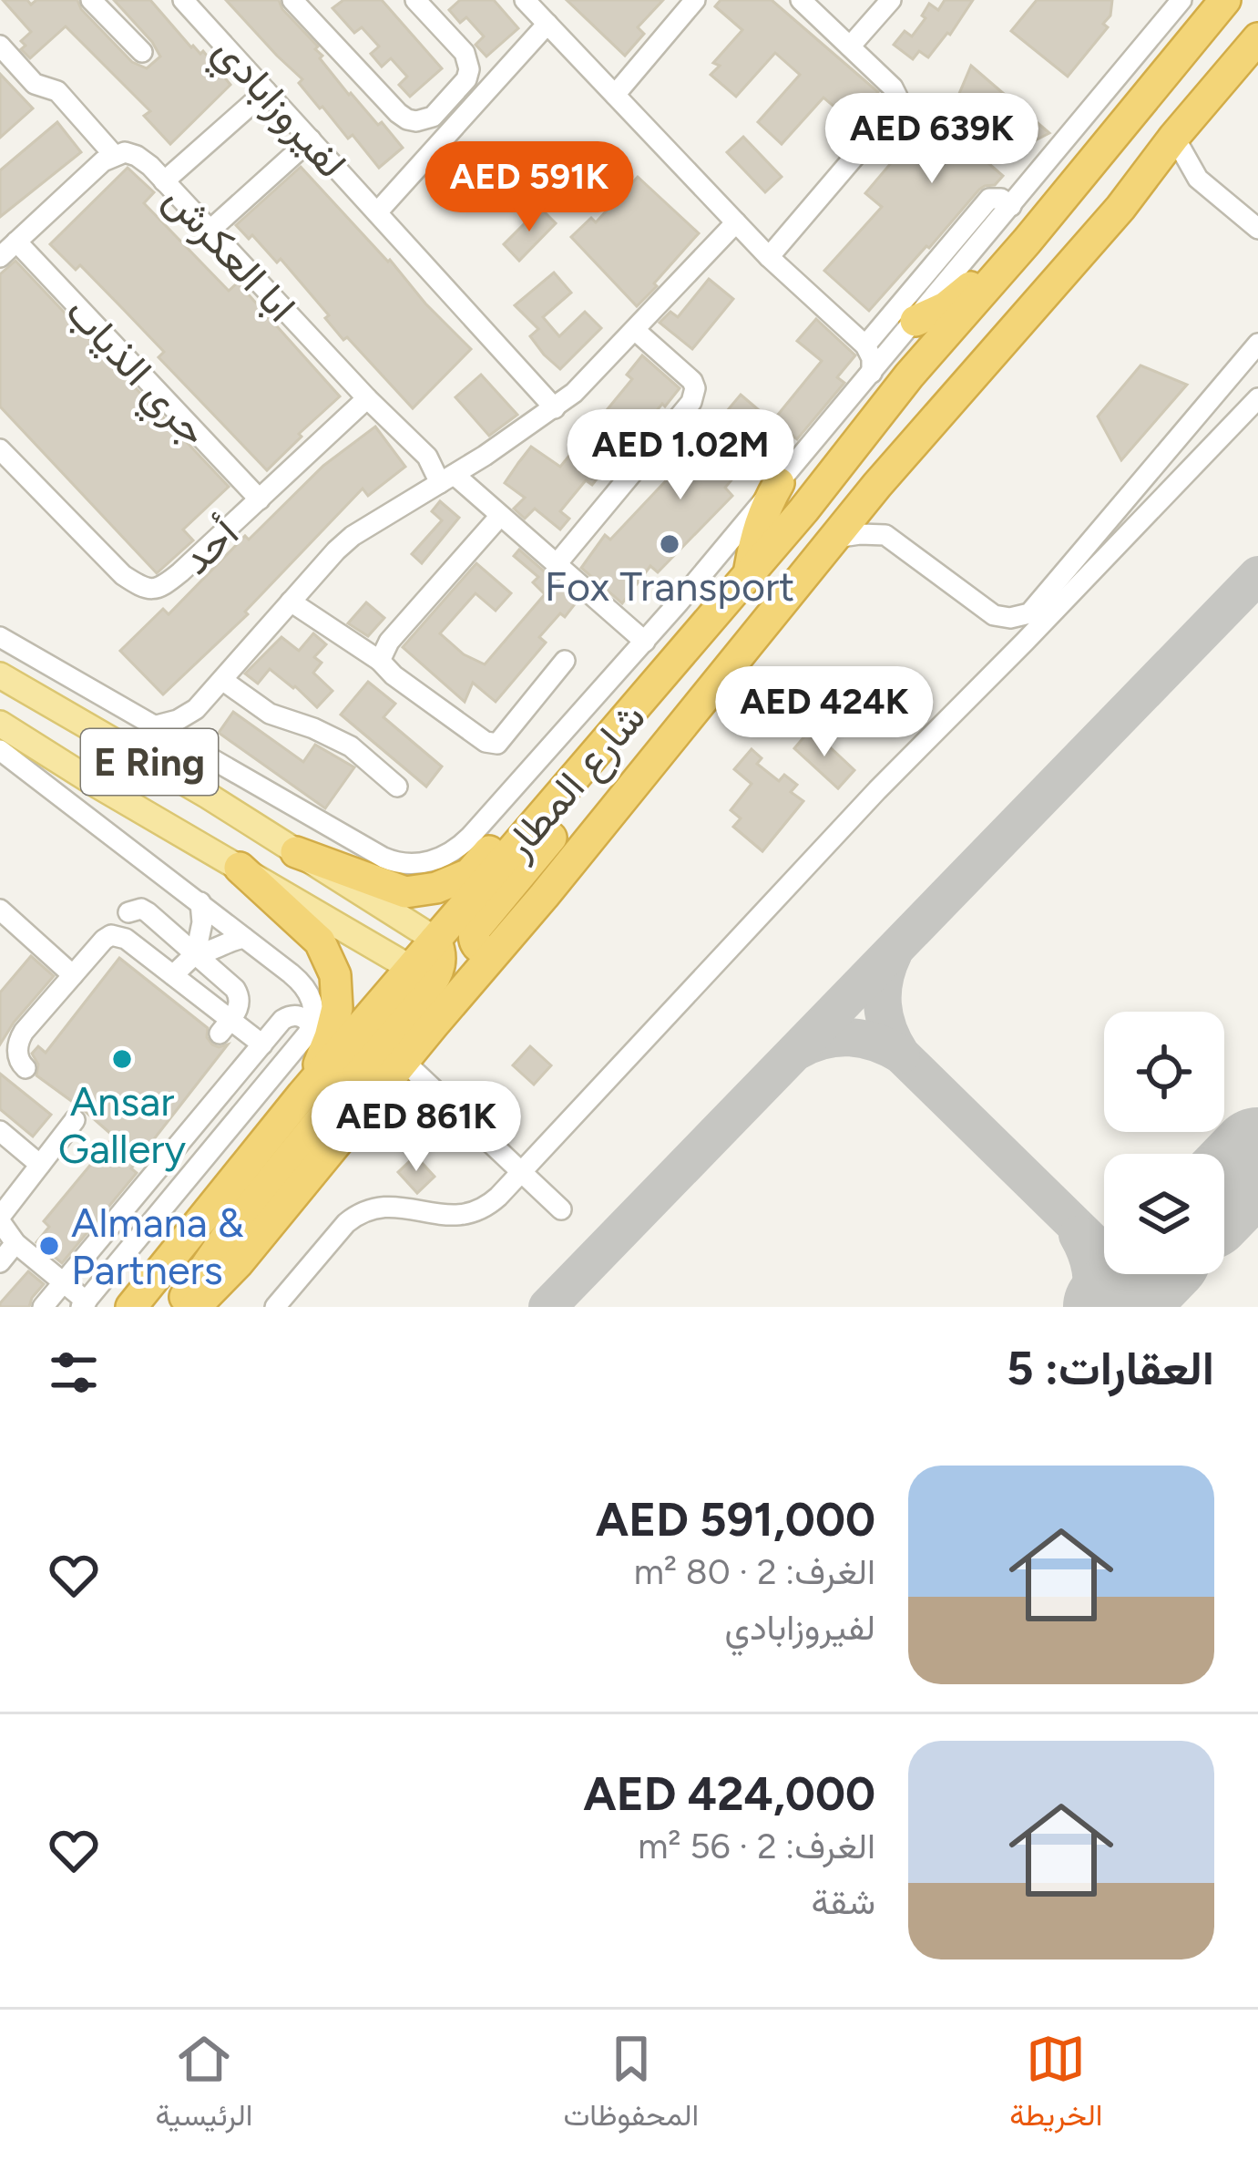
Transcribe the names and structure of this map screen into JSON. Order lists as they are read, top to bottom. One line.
{"streets":{"highway":["شارع المطار"],"main road":["E Ring"],"street":["لفيروزابادي","ابا العكرش","جري الذياب","أحد"]},"crossings":[["ابا العكرش","أحد"],["ابا العكرش","شارع المطار"],["جري الذياب","أحد"],["E Ring","شارع المطار"]],"places":["Fox Transport","Ansar Gallery","Almana & Partners"],"page":{"price":["AED 639K","AED 591K","AED 1.02M","AED 424K","AED 861K"],"heading":"العقارات: 5","list":[{"name":"AED 591,000","note":"الغرف: 2 · 80 m² · لفيروزابادي"},{"name":"AED 424,000","note":"الغرف: 2 · 56 m² · شقة"}],"tabs":["الخريطة","المحفوظات","الرئيسية"]}}
